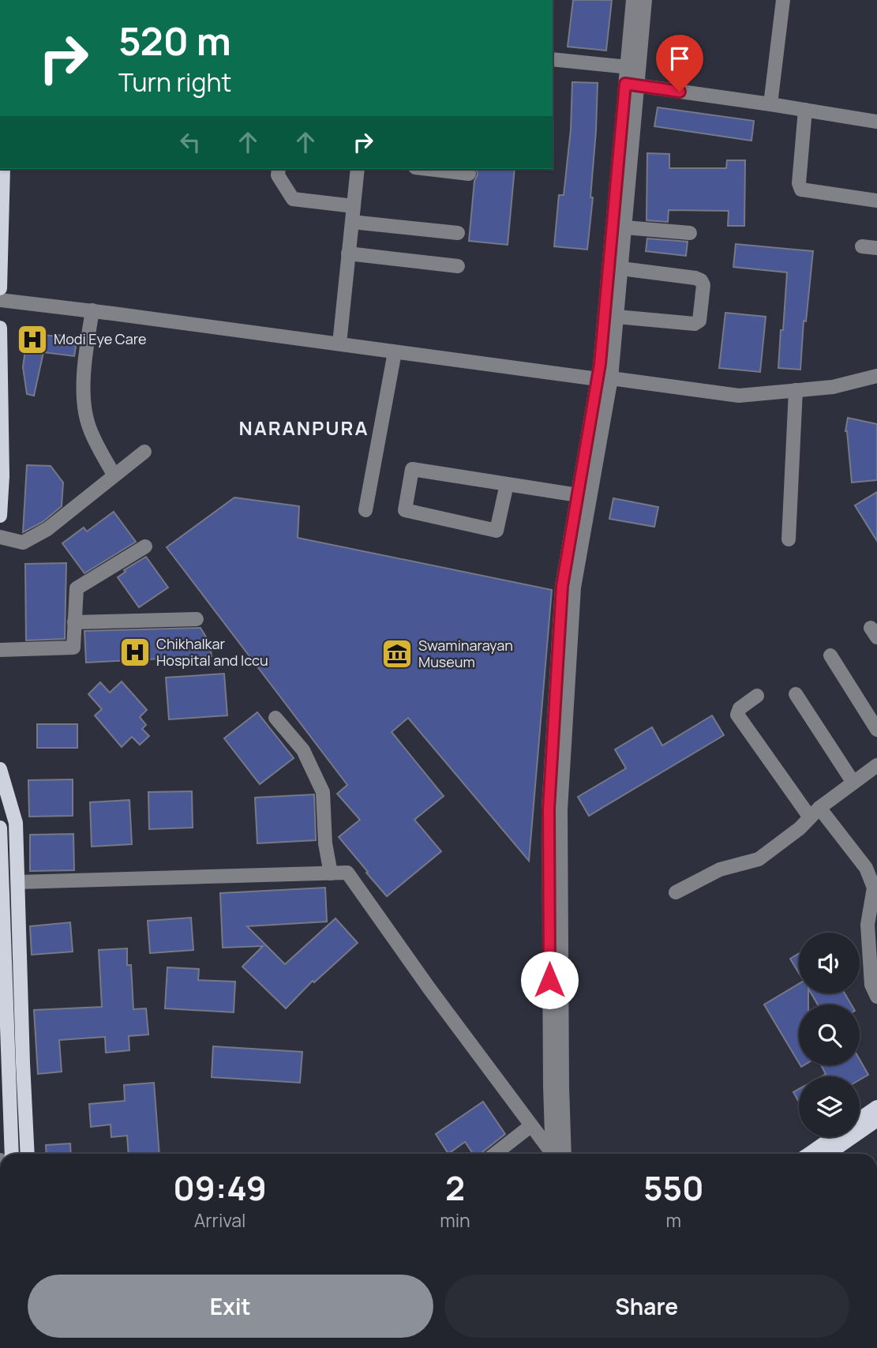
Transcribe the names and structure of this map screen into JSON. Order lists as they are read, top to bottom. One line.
{"districts":["NARANPURA"],"places":{"hospital":["Modi Eye Care","Chikhalkar Hospital and Iccu"],"museum":["Swaminarayan Museum"]},"page":{"turn":["520 m","Turn right"],"eta":["09:49","Arrival","2","min","550","m"],"buttons":["Exit","Share"]}}
